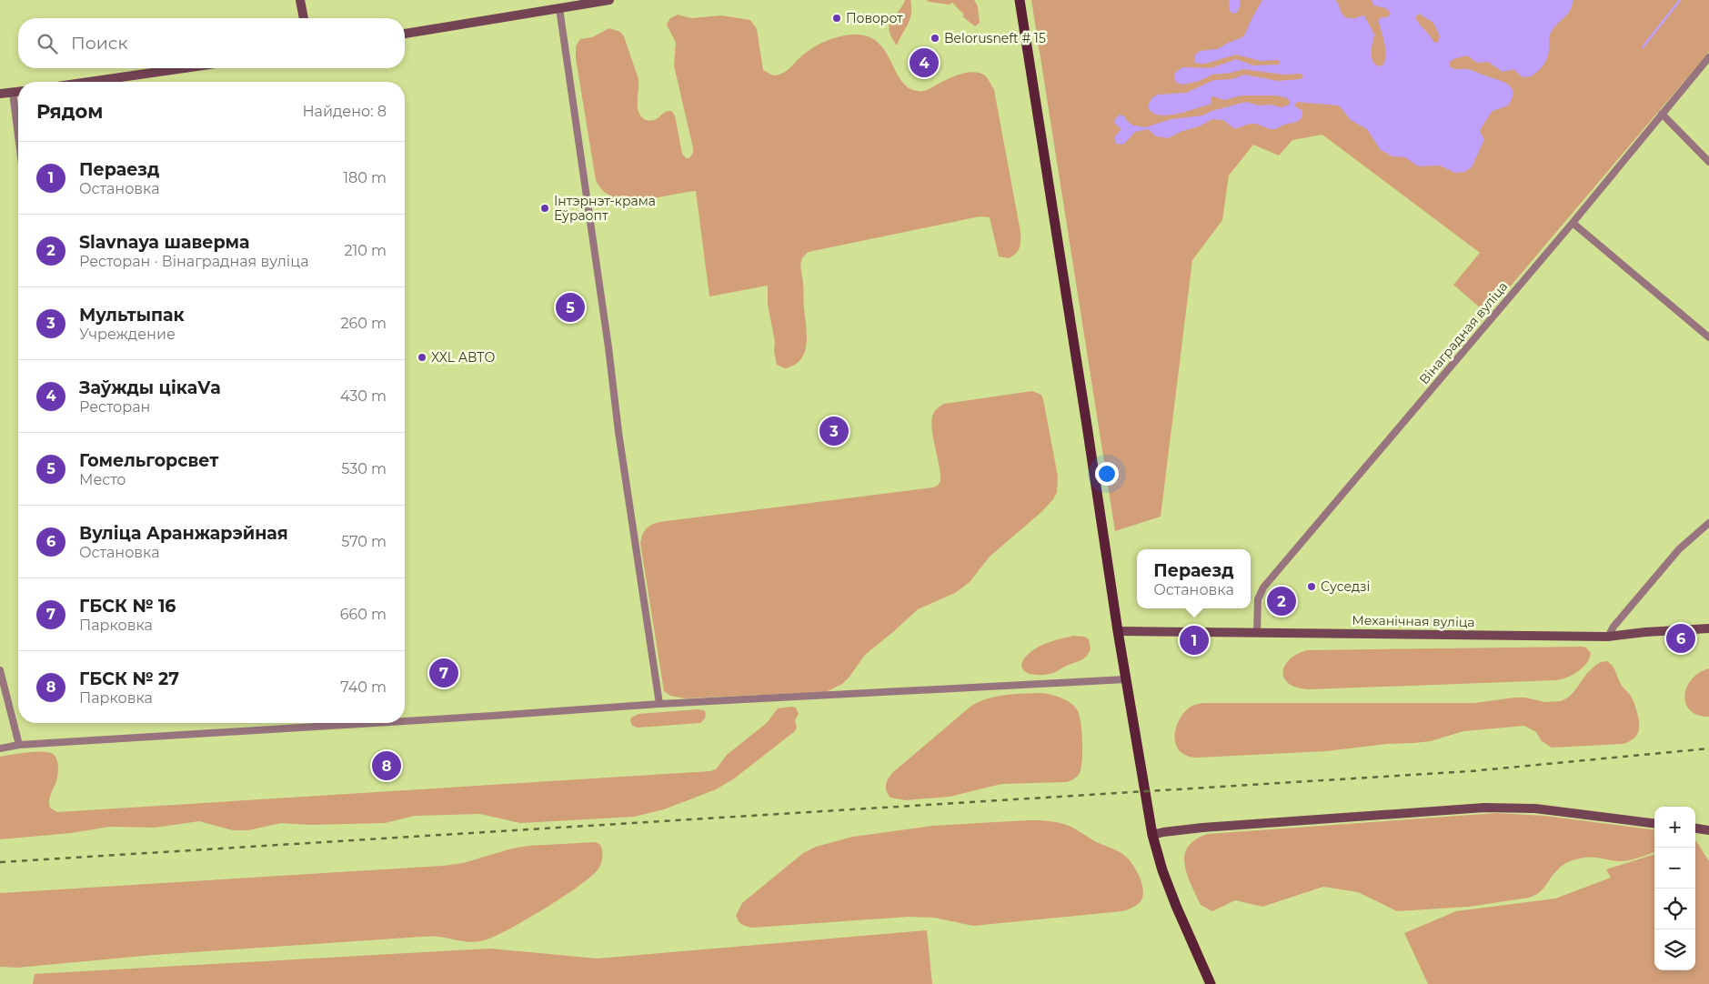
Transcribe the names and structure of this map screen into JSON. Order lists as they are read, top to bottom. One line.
{"streets":{"street":["Вінаградная вуліца","Механічная вуліца"]},"crossings":[["Вінаградная вуліца","Механічная вуліца"]],"places":["Поворот","Belorusneft # 15","Інтэрнэт-крама Еўраопт","XXL АВТО","Суседзі"],"page":{"search":"Поиск","pins":["4","5","3","2","6","1","7","8"],"heading":["Рядом","Найдено: 8"],"list":[{"mark":"1","name":"Пераезд","note":"Остановка","value":"180 m"},{"mark":"2","name":"Slavnaya шаверма","note":"Ресторан · Вінаградная вуліца","value":"210 m"},{"mark":"3","name":"Мультыпак","note":"Учреждение","value":"260 m"},{"mark":"4","name":"Заўжды цікаVа","note":"Ресторан","value":"430 m"},{"mark":"5","name":"Гомельгорсвет","note":"Место","value":"530 m"},{"mark":"6","name":"Вуліца Аранжарэйная","note":"Остановка","value":"570 m"},{"mark":"7","name":"ГБСК № 16","note":"Парковка","value":"660 m"},{"mark":"8","name":"ГБСК № 27","note":"Парковка","value":"740 m"}],"popup":["Пераезд","Остановка"],"map_buttons":["+","−"]}}
